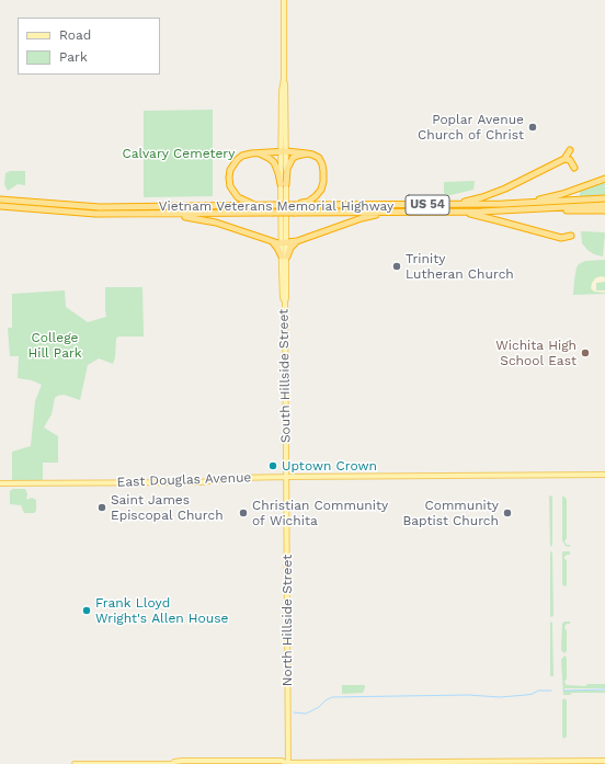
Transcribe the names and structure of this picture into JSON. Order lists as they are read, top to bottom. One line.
{"streets":{"highway":["US 54","Vietnam Veterans Memorial Highway"],"main road":["South Hillside Street","East Douglas Avenue","North Hillside Street"]},"crossings":[["South Hillside Street","East Douglas Avenue"],["South Hillside Street","North Hillside Street"],["East Douglas Avenue","North Hillside Street"]],"parks":["Calvary Cemetery","College Hill Park"],"places":["Poplar Avenue Church of Christ","Trinity Lutheran Church","Wichita High School East","Uptown Crown","Saint James Episcopal Church","Christian Community of Wichita","Community Baptist Church","Frank Lloyd Wright's Allen House"],"legend":["Road","Park"]}
